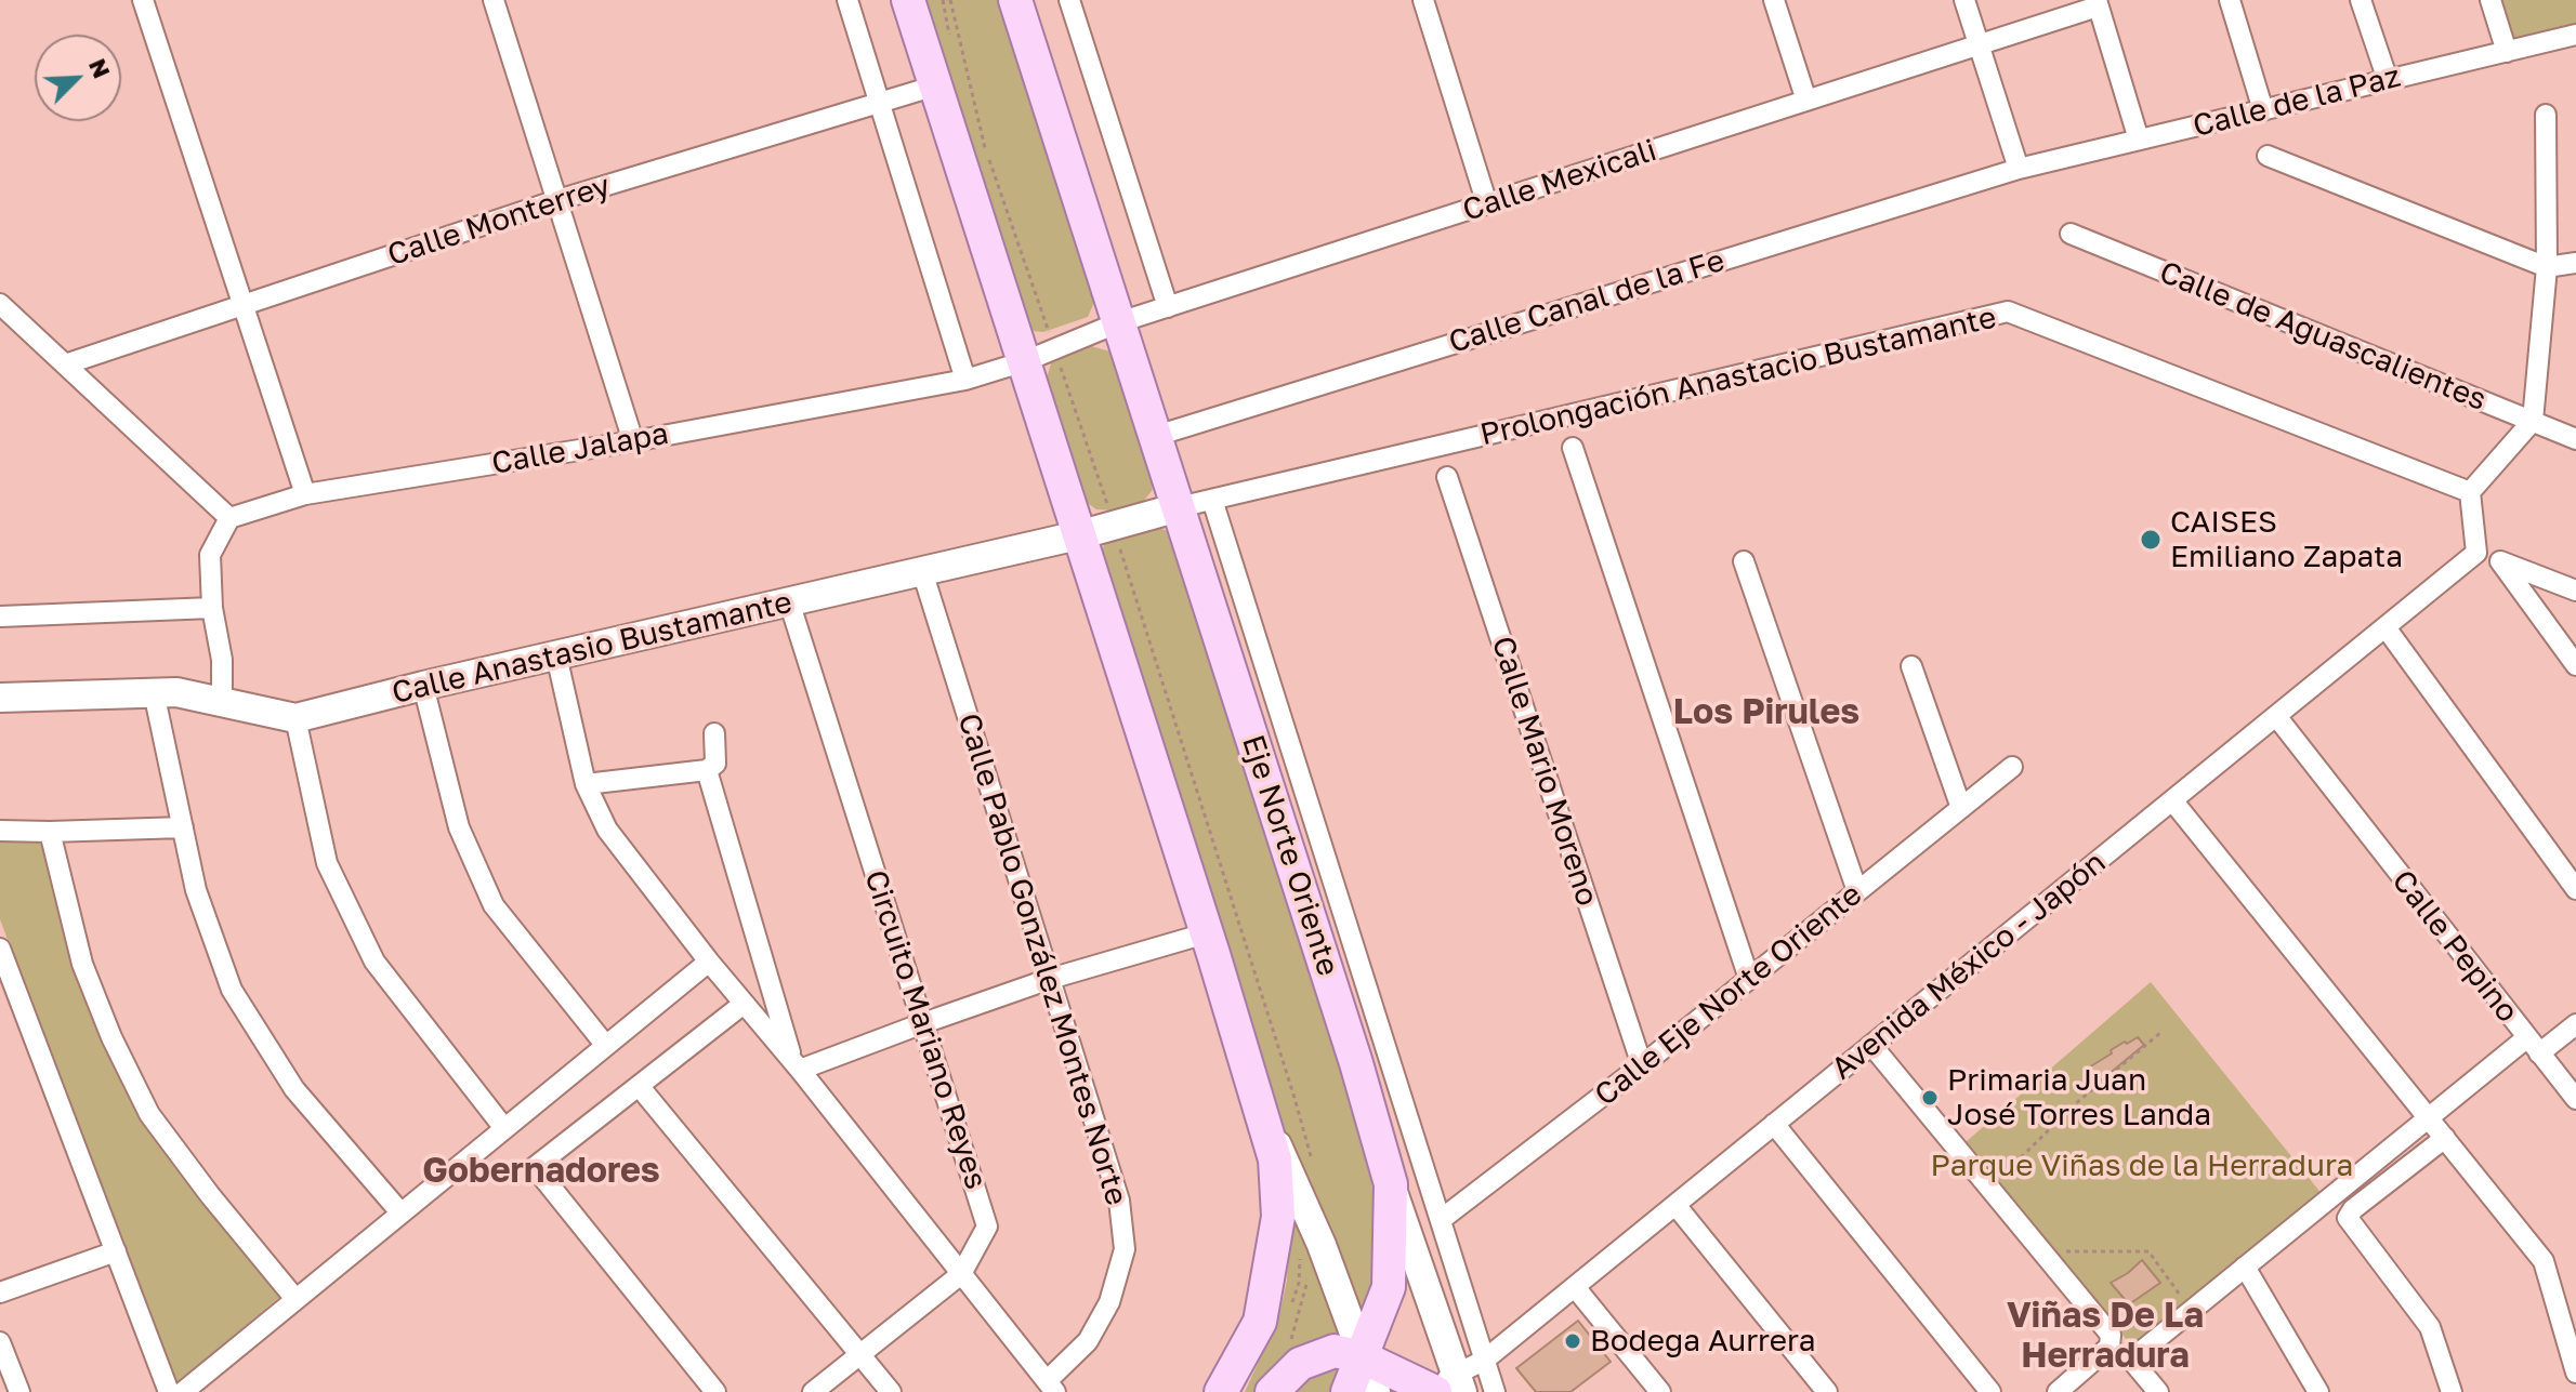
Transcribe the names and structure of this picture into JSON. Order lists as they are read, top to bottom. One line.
{"streets":{"main road":["Eje Norte Oriente"],"street":["Calle de la Paz","Calle Mexicali","Calle Monterrey","Calle Canal de la Fe","Calle de Aguascalientes","Prolongación Anastacio Bustamante","Calle Jalapa","Calle Anastasio Bustamante","Calle Mario Moreno","Calle Pepino","Calle Pablo González Montes Norte","Avenida México - Japón","Calle Eje Norte Oriente","Circuito Mariano Reyes"]},"crossings":[["Calle de la Paz","Calle Canal de la Fe"],["Calle Mexicali","Calle Jalapa"],["Calle Mexicali","Eje Norte Oriente"],["Calle Canal de la Fe","Eje Norte Oriente"],["Prolongación Anastacio Bustamante","Calle Anastasio Bustamante"],["Prolongación Anastacio Bustamante","Eje Norte Oriente"],["Calle Anastasio Bustamante","Eje Norte Oriente"],["Calle Anastasio Bustamante","Calle Pablo González Montes Norte"],["Calle Anastasio Bustamante","Circuito Mariano Reyes"],["Calle Mario Moreno","Calle Eje Norte Oriente"],["Eje Norte Oriente","Avenida México - Japón"],["Eje Norte Oriente","Calle Eje Norte Oriente"],["Calle Pepino","Avenida México - Japón"]],"districts":["Los Pirules","Gobernadores","Viñas De La Herradura"],"parks":["Parque Viñas de la Herradura"],"places":["CAISES Emiliano Zapata","Primaria Juan José Torres Landa","Bodega Aurrera"],"north":"top right"}
